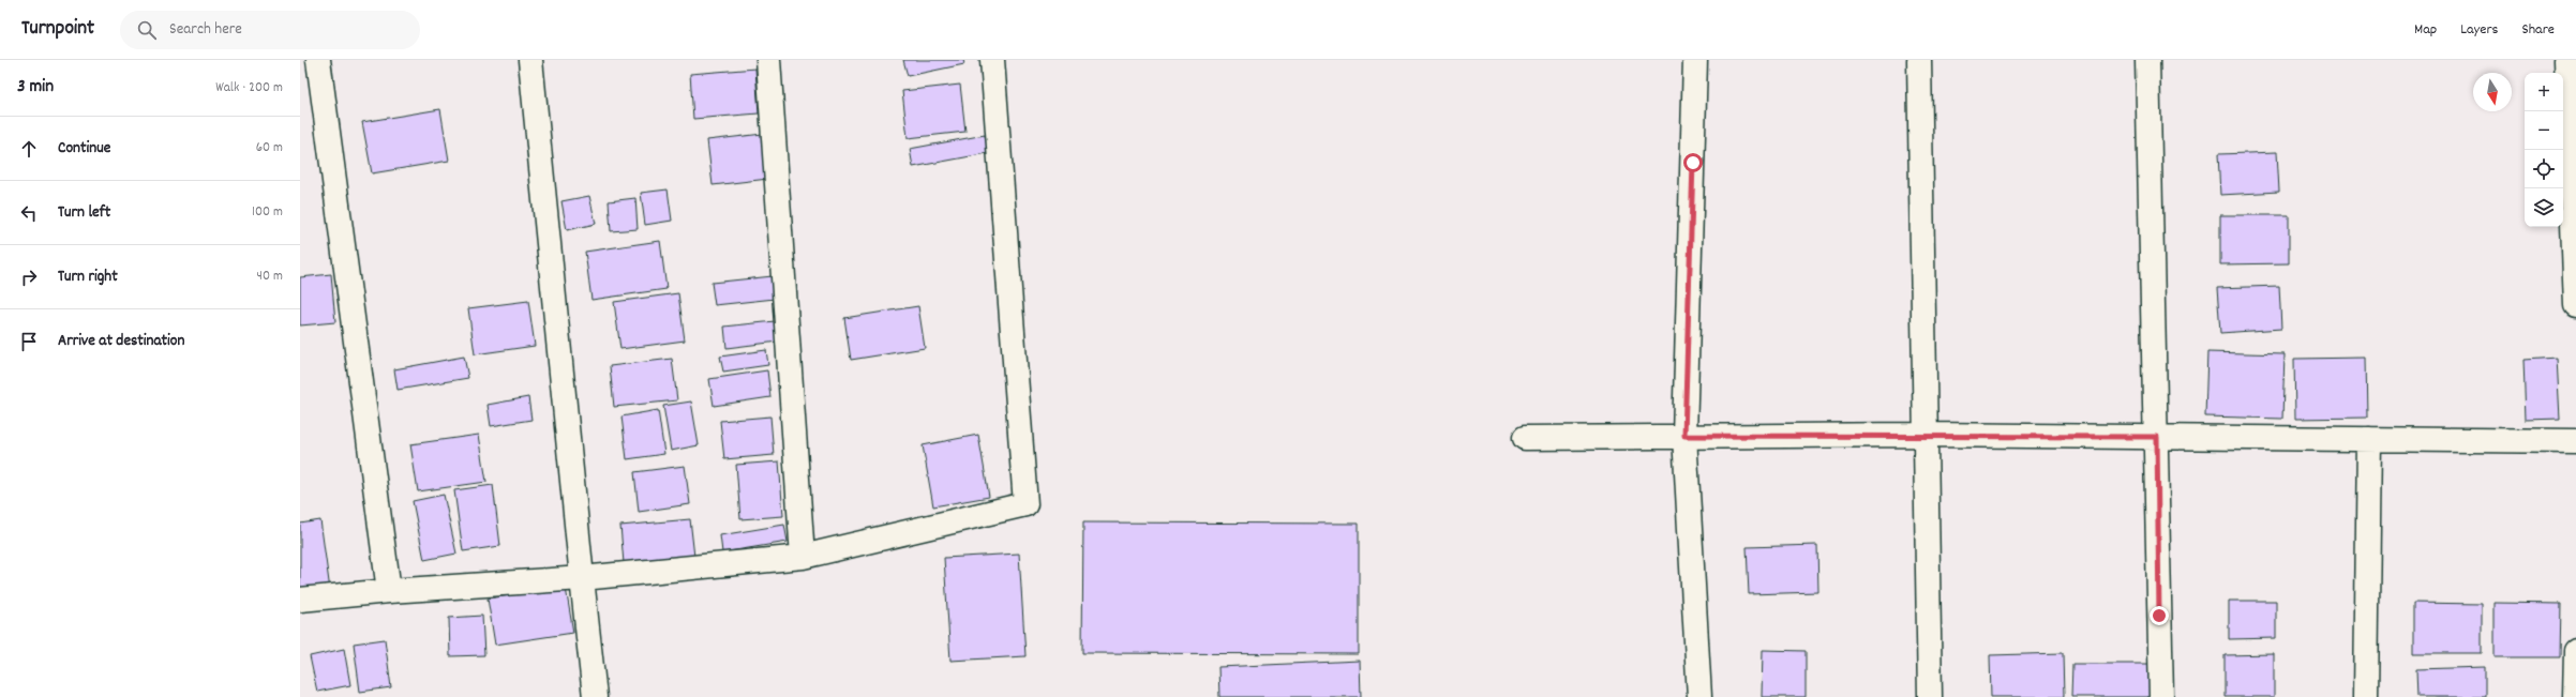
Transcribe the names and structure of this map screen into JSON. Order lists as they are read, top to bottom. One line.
{"north":"bottom","page":{"header":"Turnpoint","search":"Search here","nav":["Map","Layers","Share"],"heading":["3 min","Walk · 200 m"],"map_buttons":["+","−"],"list":[["Continue","60 m"],["Turn left","100 m"],["Turn right","40 m"],"Arrive at destination"]}}
